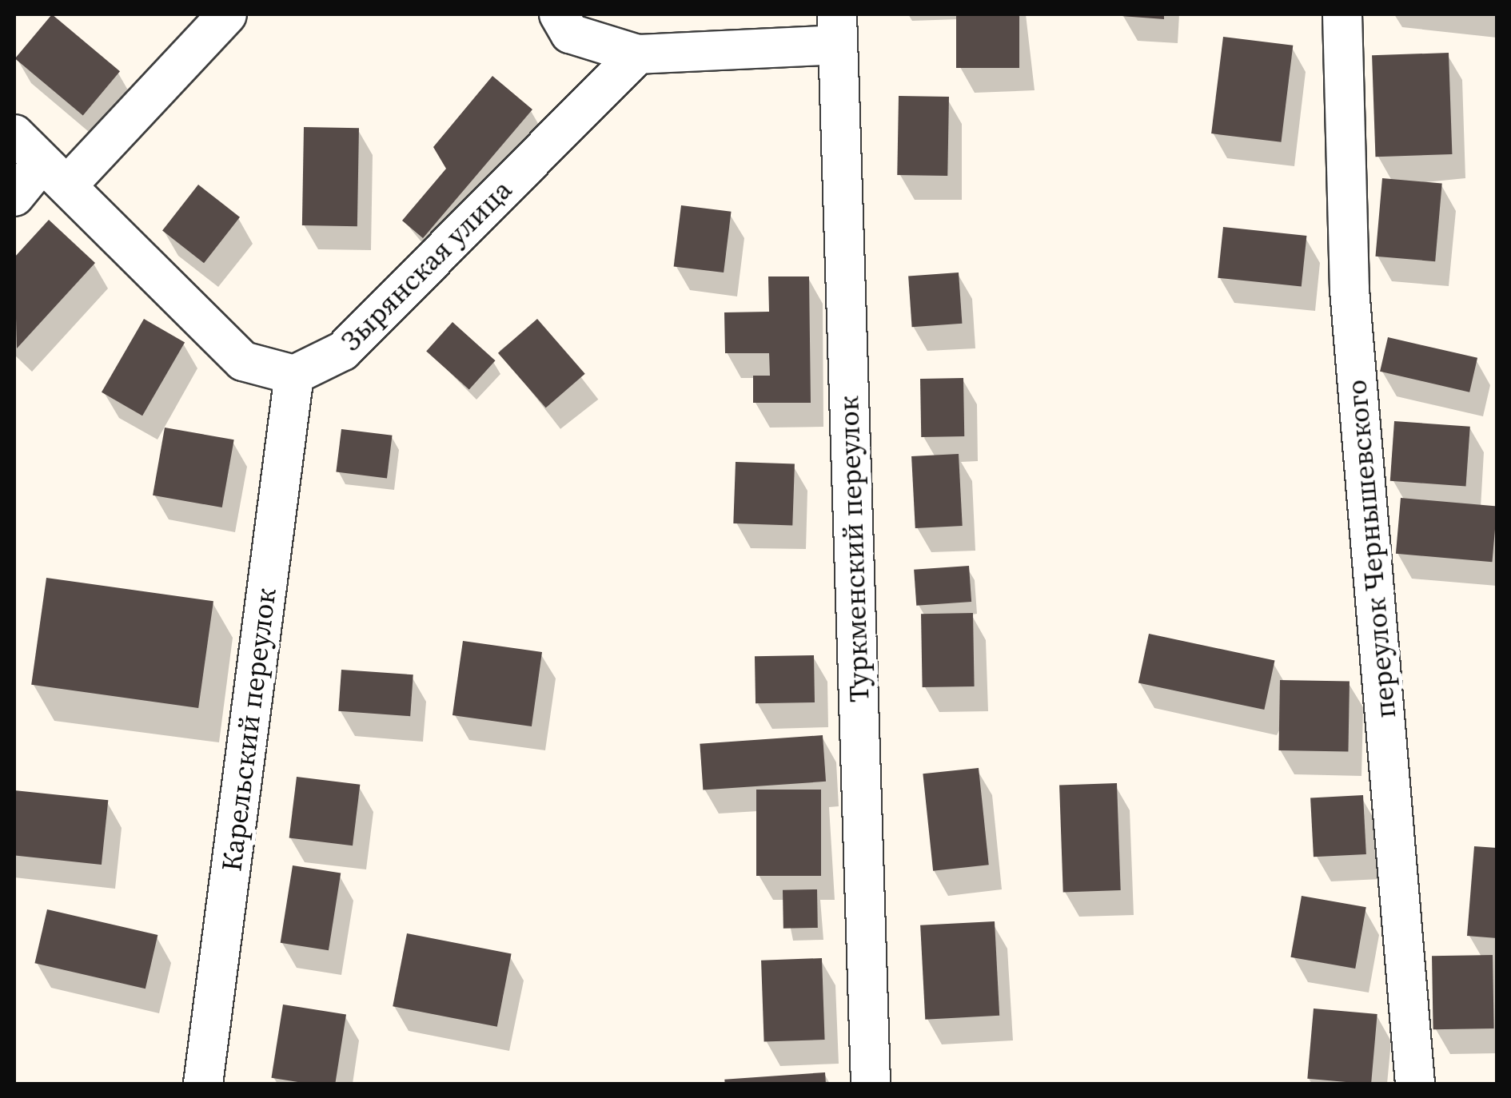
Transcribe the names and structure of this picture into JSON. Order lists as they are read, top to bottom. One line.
{"streets":{"street":["Зырянская улица","Туркменский переулок","переулок Чернышевского","Карельский переулок"]},"crossings":[["Зырянская улица","Карельский переулок"]]}
